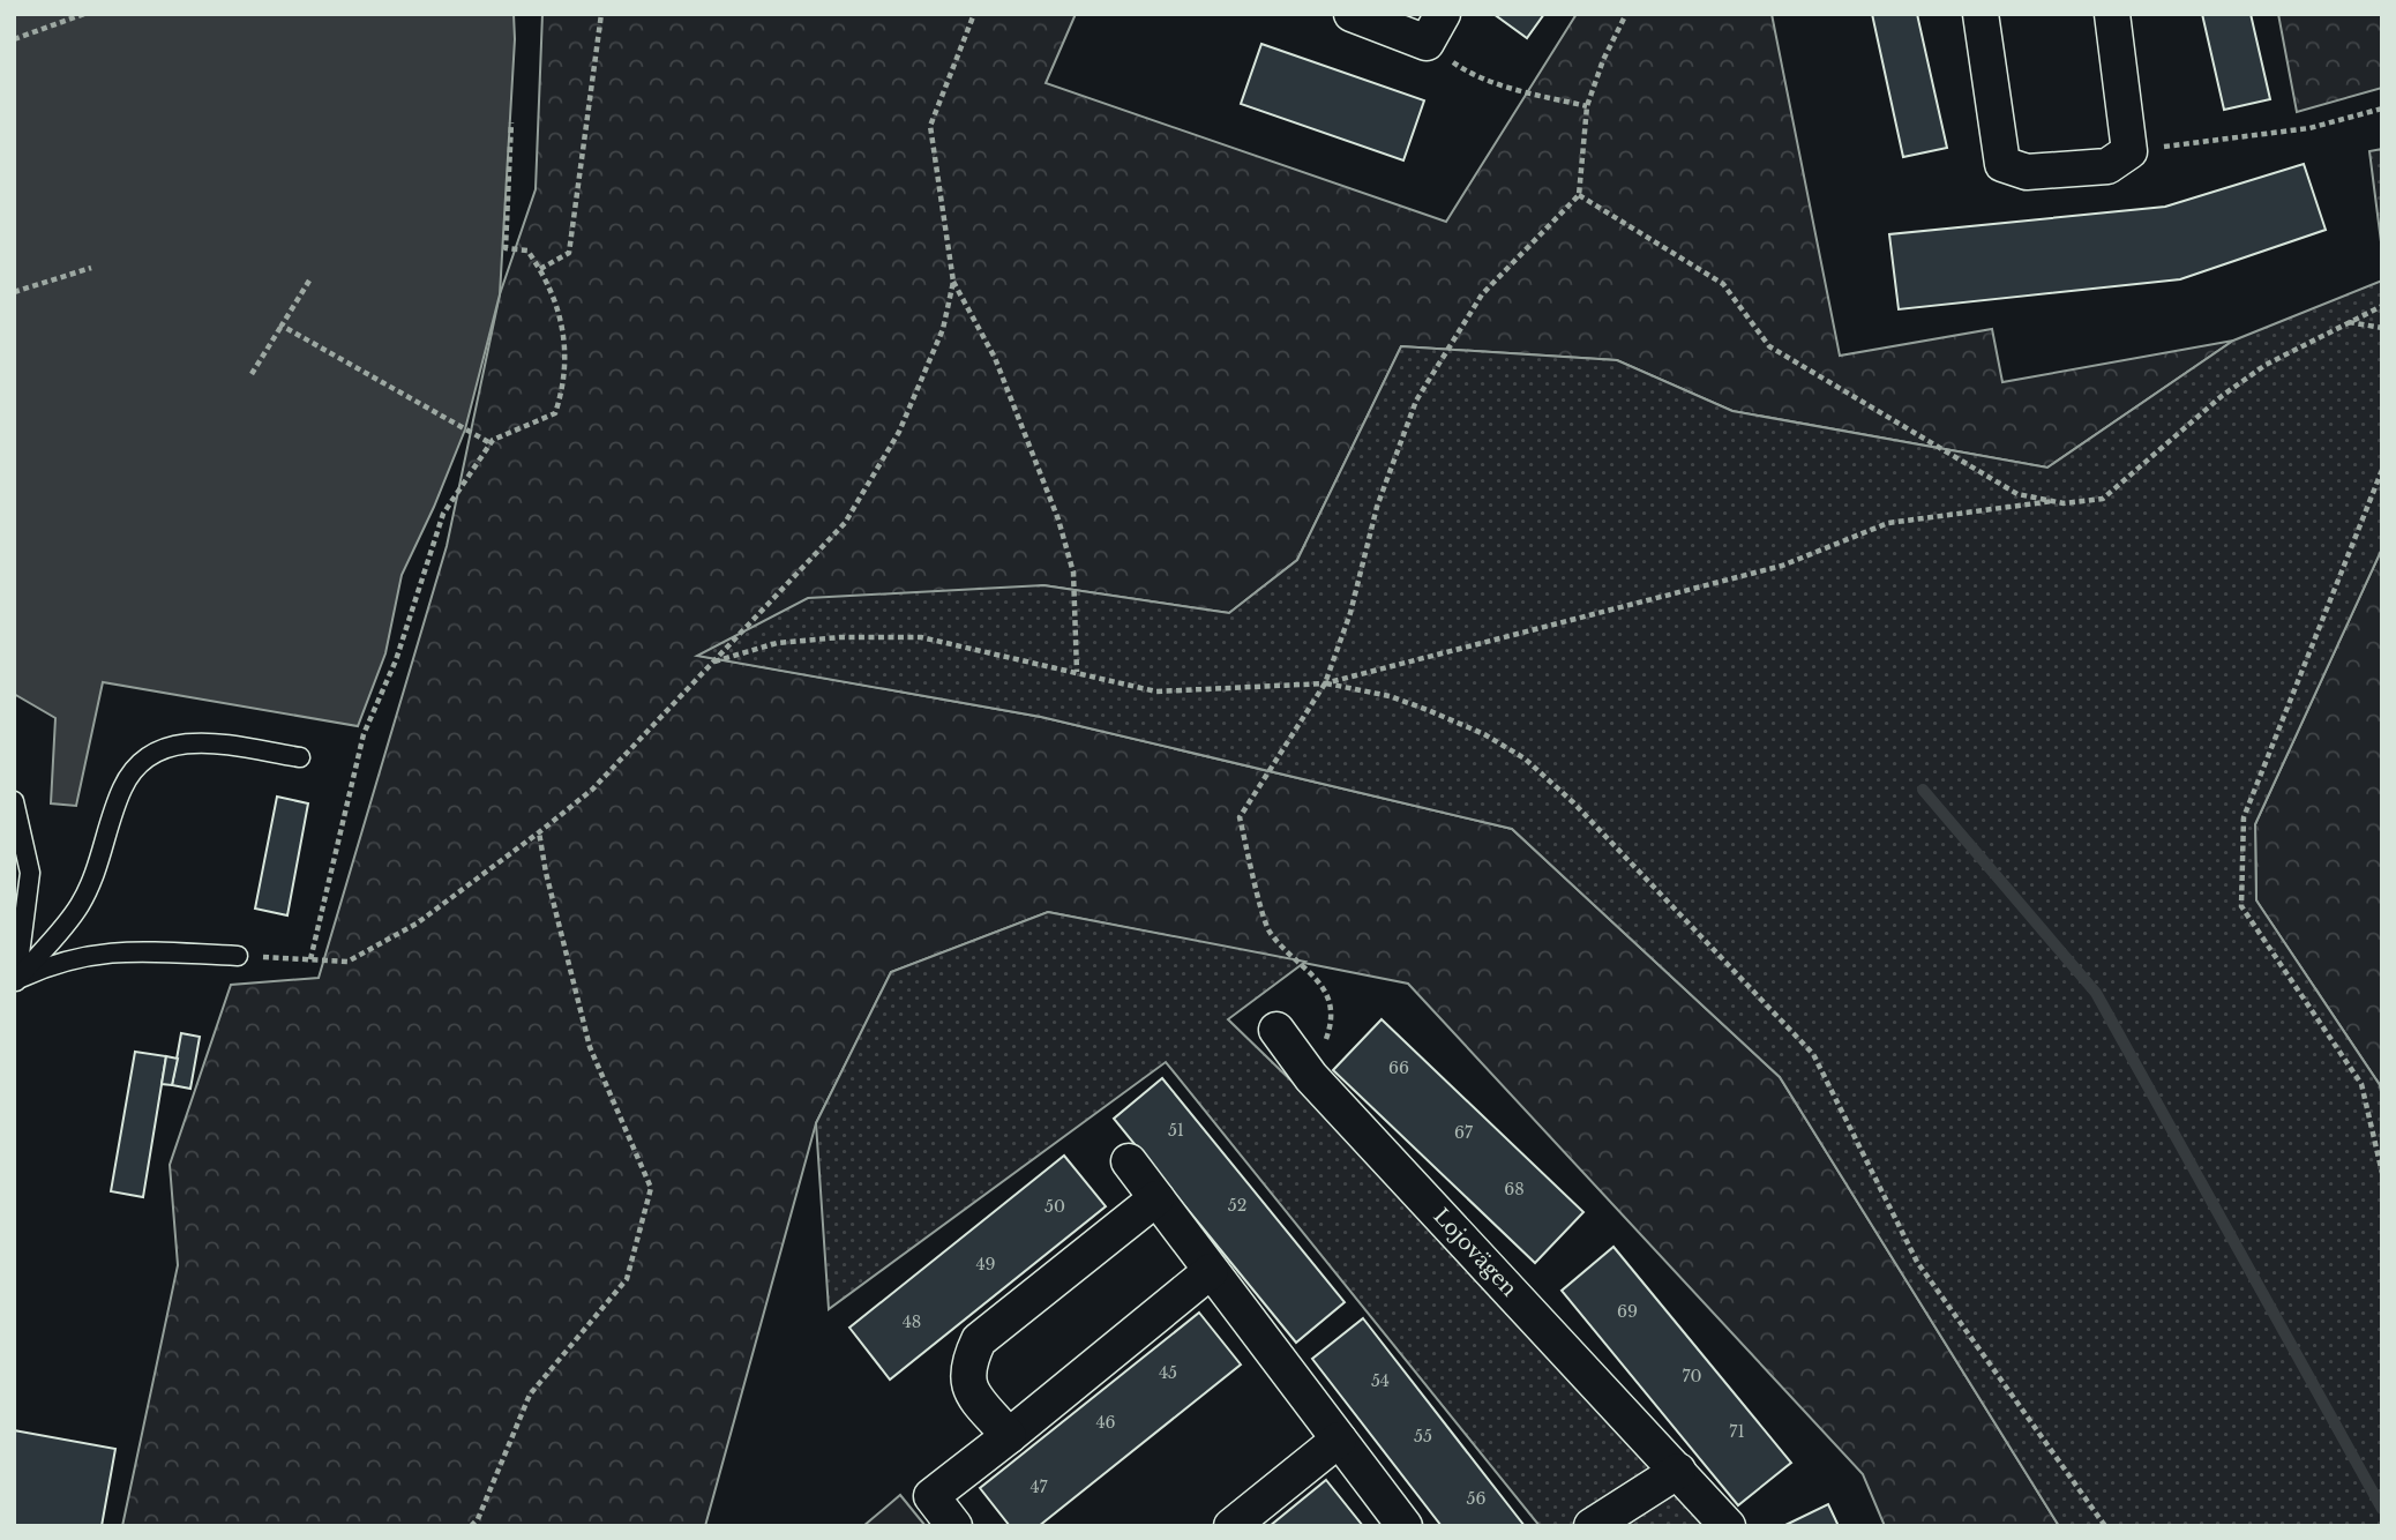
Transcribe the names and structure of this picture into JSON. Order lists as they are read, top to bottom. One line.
{"streets":{"street":["Lojovägen"]},"house_numbers":["66","51","67","68","52","50","49","69","48","45","70","54","46","71","55","47","56"]}
